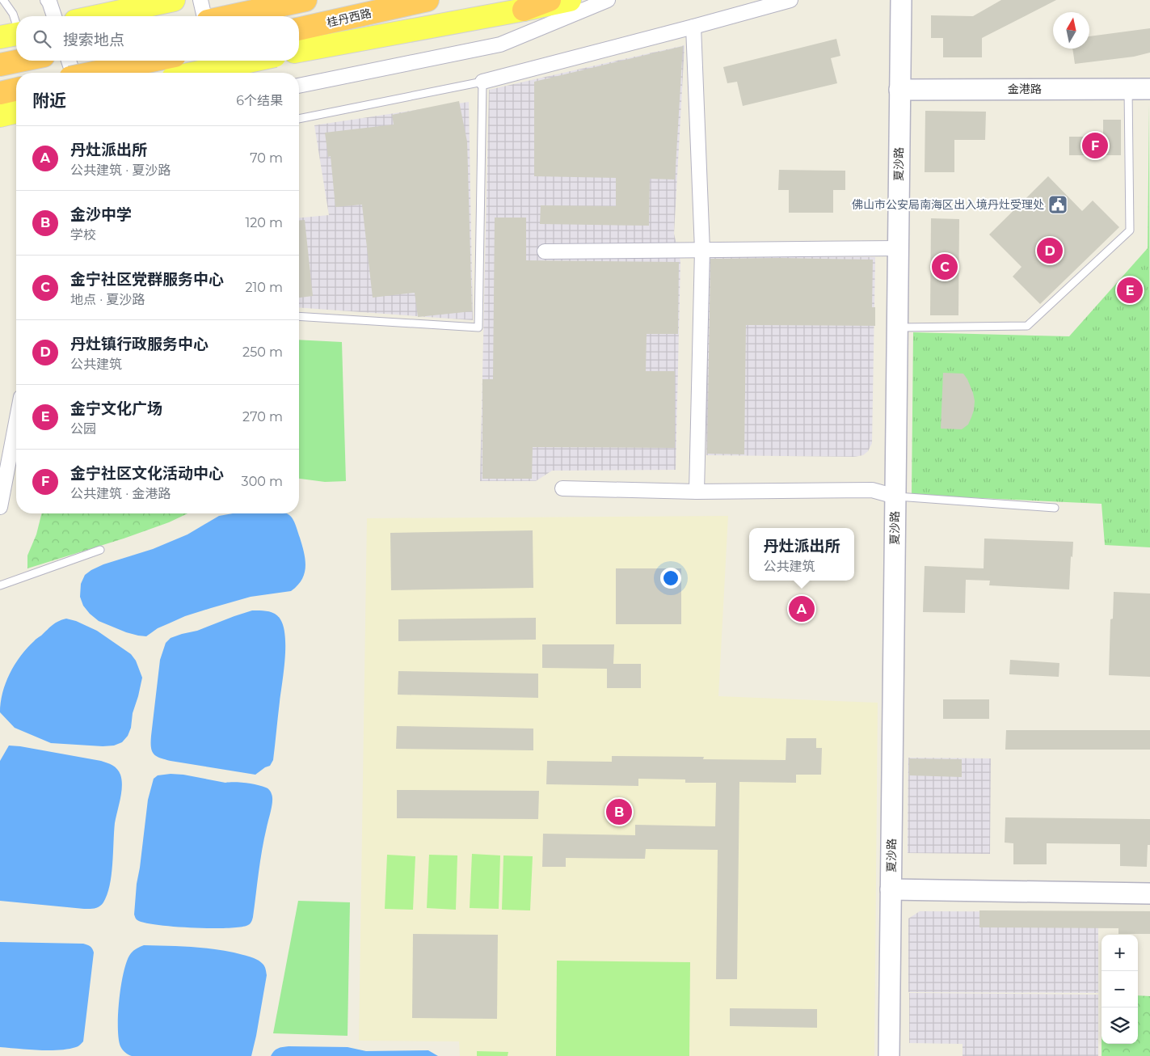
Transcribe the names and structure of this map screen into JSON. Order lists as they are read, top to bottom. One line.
{"streets":{"highway":["桂丹西路"],"street":["金港路","夏沙路"]},"crossings":[["金港路","夏沙路"]],"places":{"public building":["佛山市公安局南海区出入境丹灶受理处"]},"north":"top","page":{"search":"搜索地点","heading":["附近","6个结果"],"list":[{"mark":"A","name":"丹灶派出所","note":"公共建筑 · 夏沙路","value":"70 m"},{"mark":"B","name":"金沙中学","note":"学校","value":"120 m"},{"mark":"C","name":"金宁社区党群服务中心","note":"地点 · 夏沙路","value":"210 m"},{"mark":"D","name":"丹灶镇行政服务中心","note":"公共建筑","value":"250 m"},{"mark":"E","name":"金宁文化广场","note":"公园","value":"270 m"},{"mark":"F","name":"金宁社区文化活动中心","note":"公共建筑 · 金港路","value":"300 m"}],"pins":["F","D","C","E","A","B"],"popup":["丹灶派出所","公共建筑"],"map_buttons":["+","−"]}}
